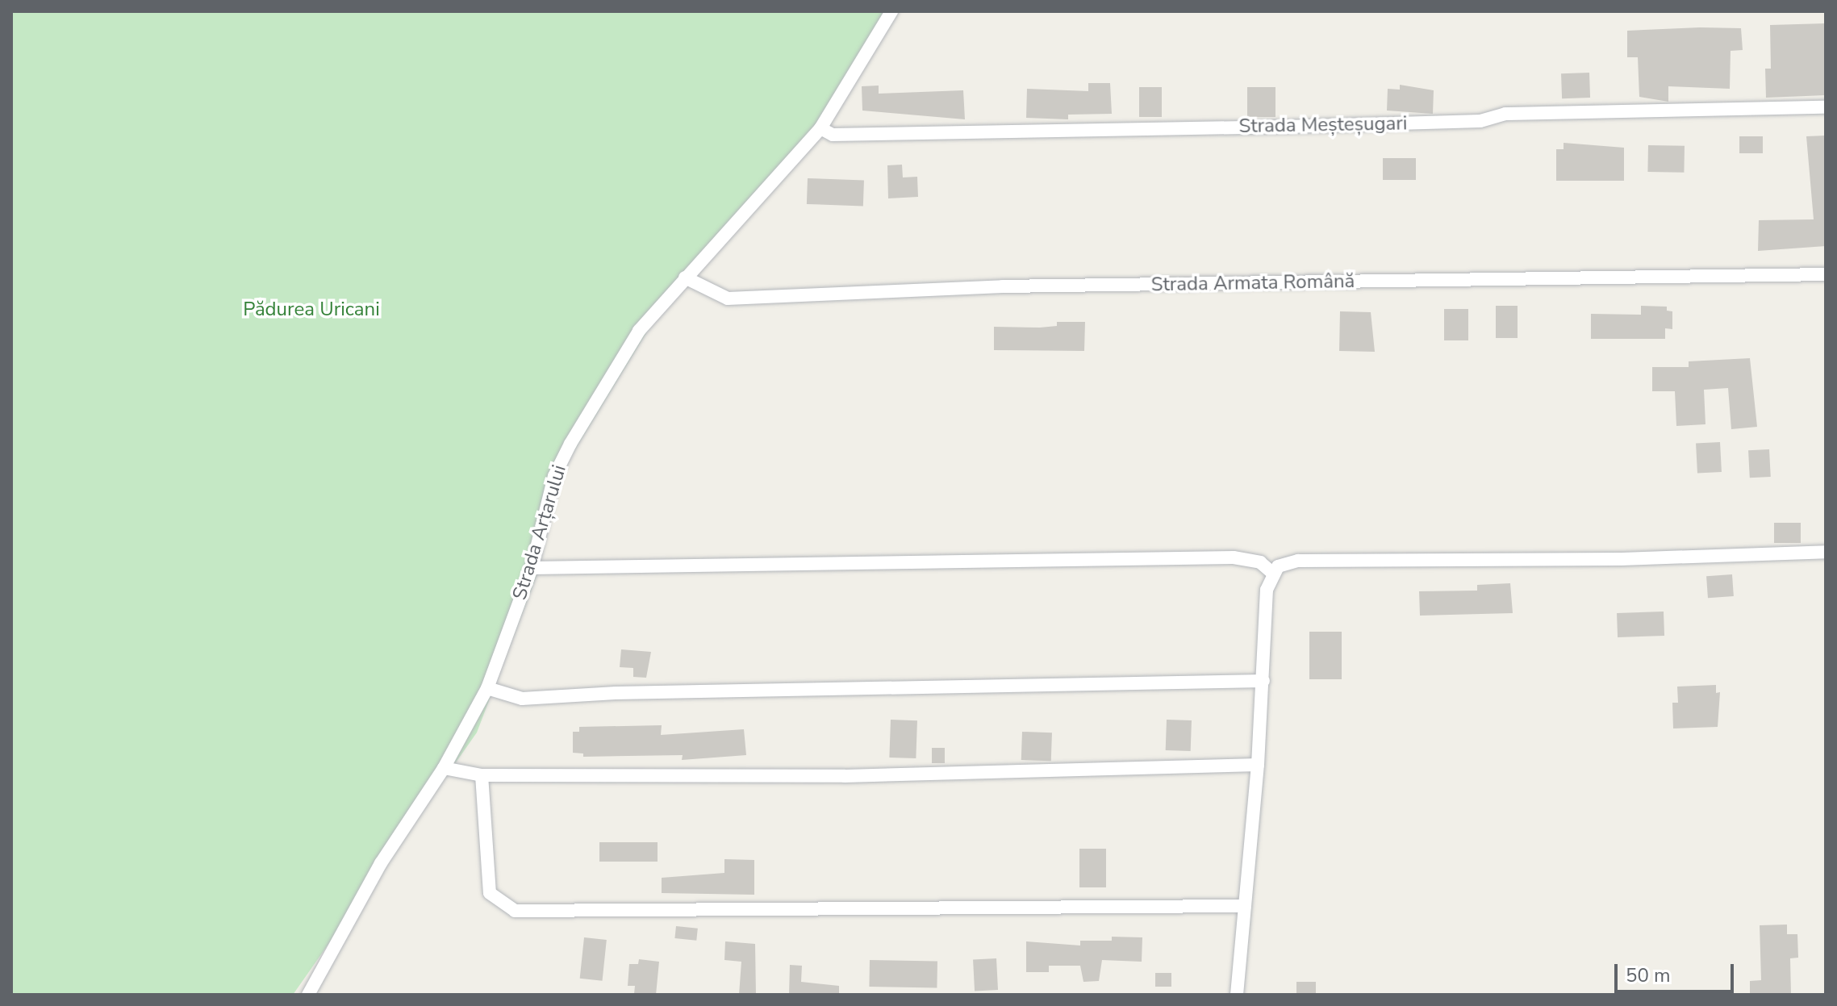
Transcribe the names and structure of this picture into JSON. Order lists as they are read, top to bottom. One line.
{"streets":{"street":["Strada Meșteșugari","Strada Armata Română","Strada Arțarului"]},"crossings":[["Strada Meșteșugari","Strada Arțarului"],["Strada Armata Română","Strada Arțarului"]],"parks":["Pădurea Uricani"],"scale_bar":"50 m"}
